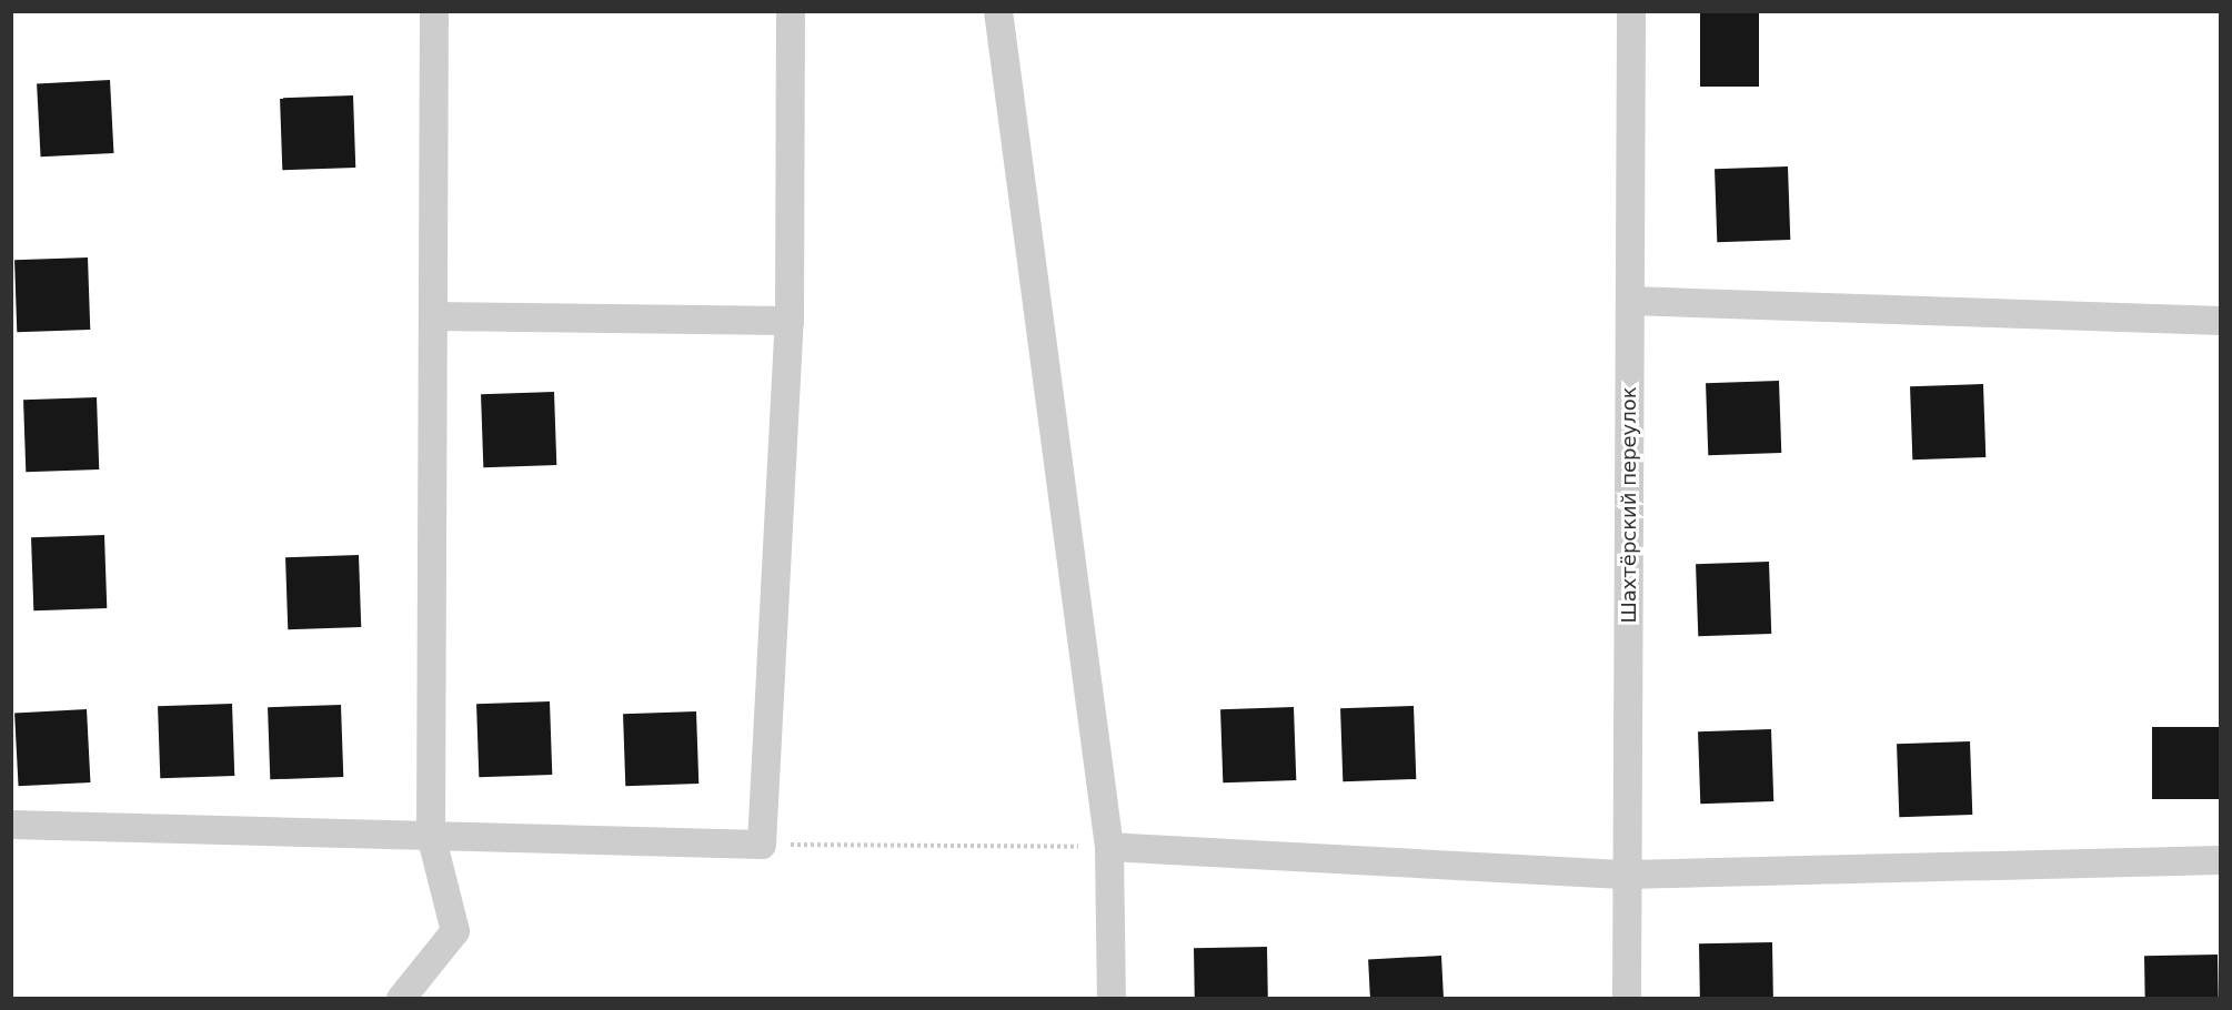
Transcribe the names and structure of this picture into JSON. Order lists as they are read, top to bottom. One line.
{"streets":{"street":["Шахтёрский переулок"]}}
